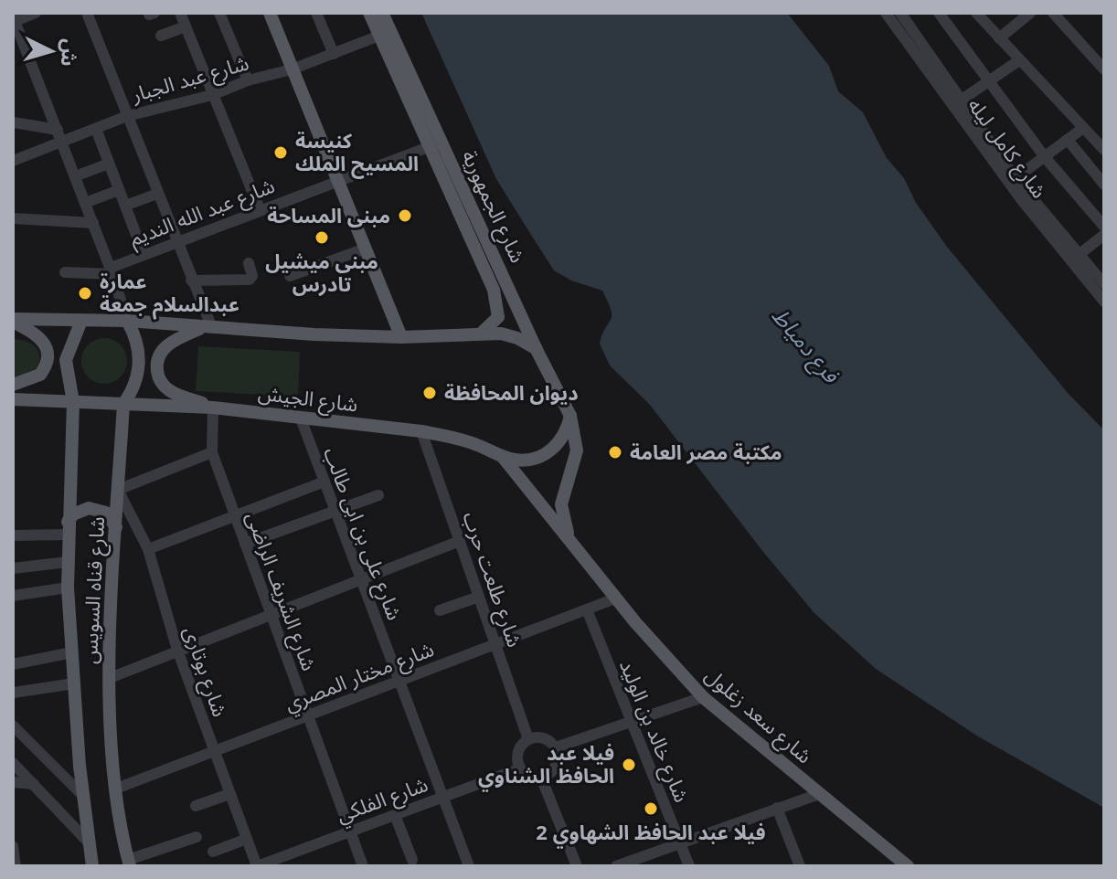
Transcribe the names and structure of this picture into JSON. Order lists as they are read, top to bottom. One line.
{"streets":{"main road":["شارع الجمهورية","شارع الجيش","شارع قناه السويس","شارع سعد زغلول"],"street":["شارع عبد الجبار","شارع كامل ليله","شارع عبد الله النديم","شارع على بن ابى طالب","شارع طلعت حرب","شارع الشريف الراضى","شارع بوتارى","شارع مختار المصري","شارع خالد بن الوليد","شارع الفلكي"]},"crossings":[["شارع عبد الجبار","شارع الجمهورية"],["شارع الجمهورية","شارع عبد الله النديم"],["شارع الجمهورية","شارع الجيش"],["شارع الجمهورية","شارع سعد زغلول"],["شارع الجيش","شارع على بن ابى طالب"],["شارع الجيش","شارع طلعت حرب"],["شارع الجيش","شارع قناه السويس"],["شارع الجيش","شارع الشريف الراضى"],["شارع الجيش","شارع سعد زغلول"],["شارع على بن ابى طالب","شارع مختار المصري"],["شارع على بن ابى طالب","شارع الفلكي"],["شارع طلعت حرب","شارع مختار المصري"],["شارع طلعت حرب","شارع الفلكي"],["شارع قناه السويس","شارع بوتارى"],["شارع قناه السويس","شارع مختار المصري"],["شارع الشريف الراضى","شارع مختار المصري"],["شارع الشريف الراضى","شارع الفلكي"],["شارع بوتارى","شارع مختار المصري"],["شارع بوتارى","شارع الفلكي"],["شارع مختار المصري","شارع سعد زغلول"],["شارع مختار المصري","شارع خالد بن الوليد"]],"water":["فرع دمياط"],"places":["كنيسة المسيح الملك","مبنى المساحة","مبنى ميشيل تادرس","عمارة عبدالسلام جمعة","ديوان المحافظة","مكتبة مصر العامة","فيلا عبد الحافظ الشناوي","فيلا عبد الحافظ الشهاوي 2"],"north":"right"}
